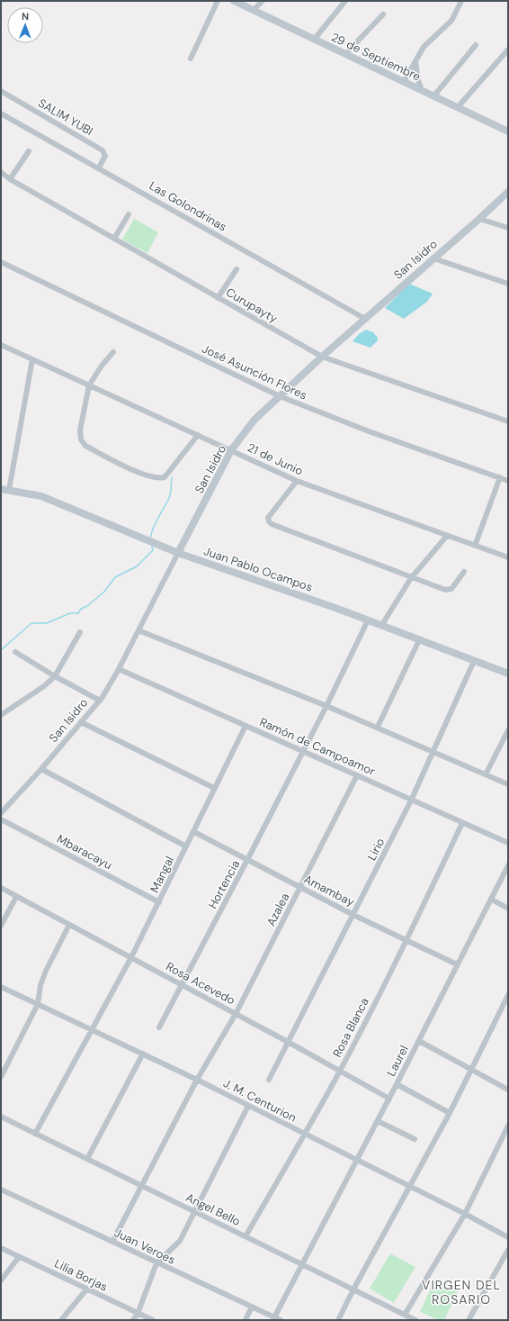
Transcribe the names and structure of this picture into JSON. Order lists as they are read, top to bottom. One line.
{"streets":{"street":["29 de Septiembre","SALIM YUBI","Las Golondrinas","San Isidro","Curupayty","José Asunción Flores","21 de Junio","Juan Pablo Ocampos","Ramón de Campoamor","Lirio","Mbaracayu","Mangal","Hortencia","Amambay","Azalea","Rosa Acevedo","Rosa Blanca","Laurel","J. M. Centurion","Angel Bello","Juan Veroes","Lilia Borjas"]},"crossings":[["SALIM YUBI","Las Golondrinas"],["Las Golondrinas","San Isidro"],["San Isidro","Curupayty"],["San Isidro","José Asunción Flores"],["San Isidro","21 de Junio"],["San Isidro","Juan Pablo Ocampos"],["San Isidro","Ramón de Campoamor"],["Juan Pablo Ocampos","Lirio"],["Juan Pablo Ocampos","Hortencia"],["Ramón de Campoamor","Lirio"],["Ramón de Campoamor","Mangal"],["Ramón de Campoamor","Hortencia"],["Ramón de Campoamor","Azalea"],["Ramón de Campoamor","Rosa Blanca"],["Lirio","Amambay"],["Lirio","Rosa Acevedo"],["Mbaracayu","Mangal"],["Mangal","Amambay"],["Mangal","Rosa Acevedo"],["Mangal","J. M. Centurion"],["Mangal","Angel Bello"],["Hortencia","Amambay"],["Hortencia","Rosa Acevedo"],["Amambay","Azalea"],["Amambay","Rosa Blanca"],["Amambay","Laurel"],["Azalea","Rosa Acevedo"],["Azalea","J. M. Centurion"],["Azalea","Angel Bello"],["Azalea","Juan Veroes"],["Rosa Acevedo","Rosa Blanca"],["Rosa Acevedo","Laurel"],["Rosa Blanca","J. M. Centurion"],["Rosa Blanca","Angel Bello"],["Laurel","J. M. Centurion"],["Laurel","Angel Bello"],["Laurel","Juan Veroes"]],"districts":["VIRGEN DEL ROSARIO"],"north":"top"}
